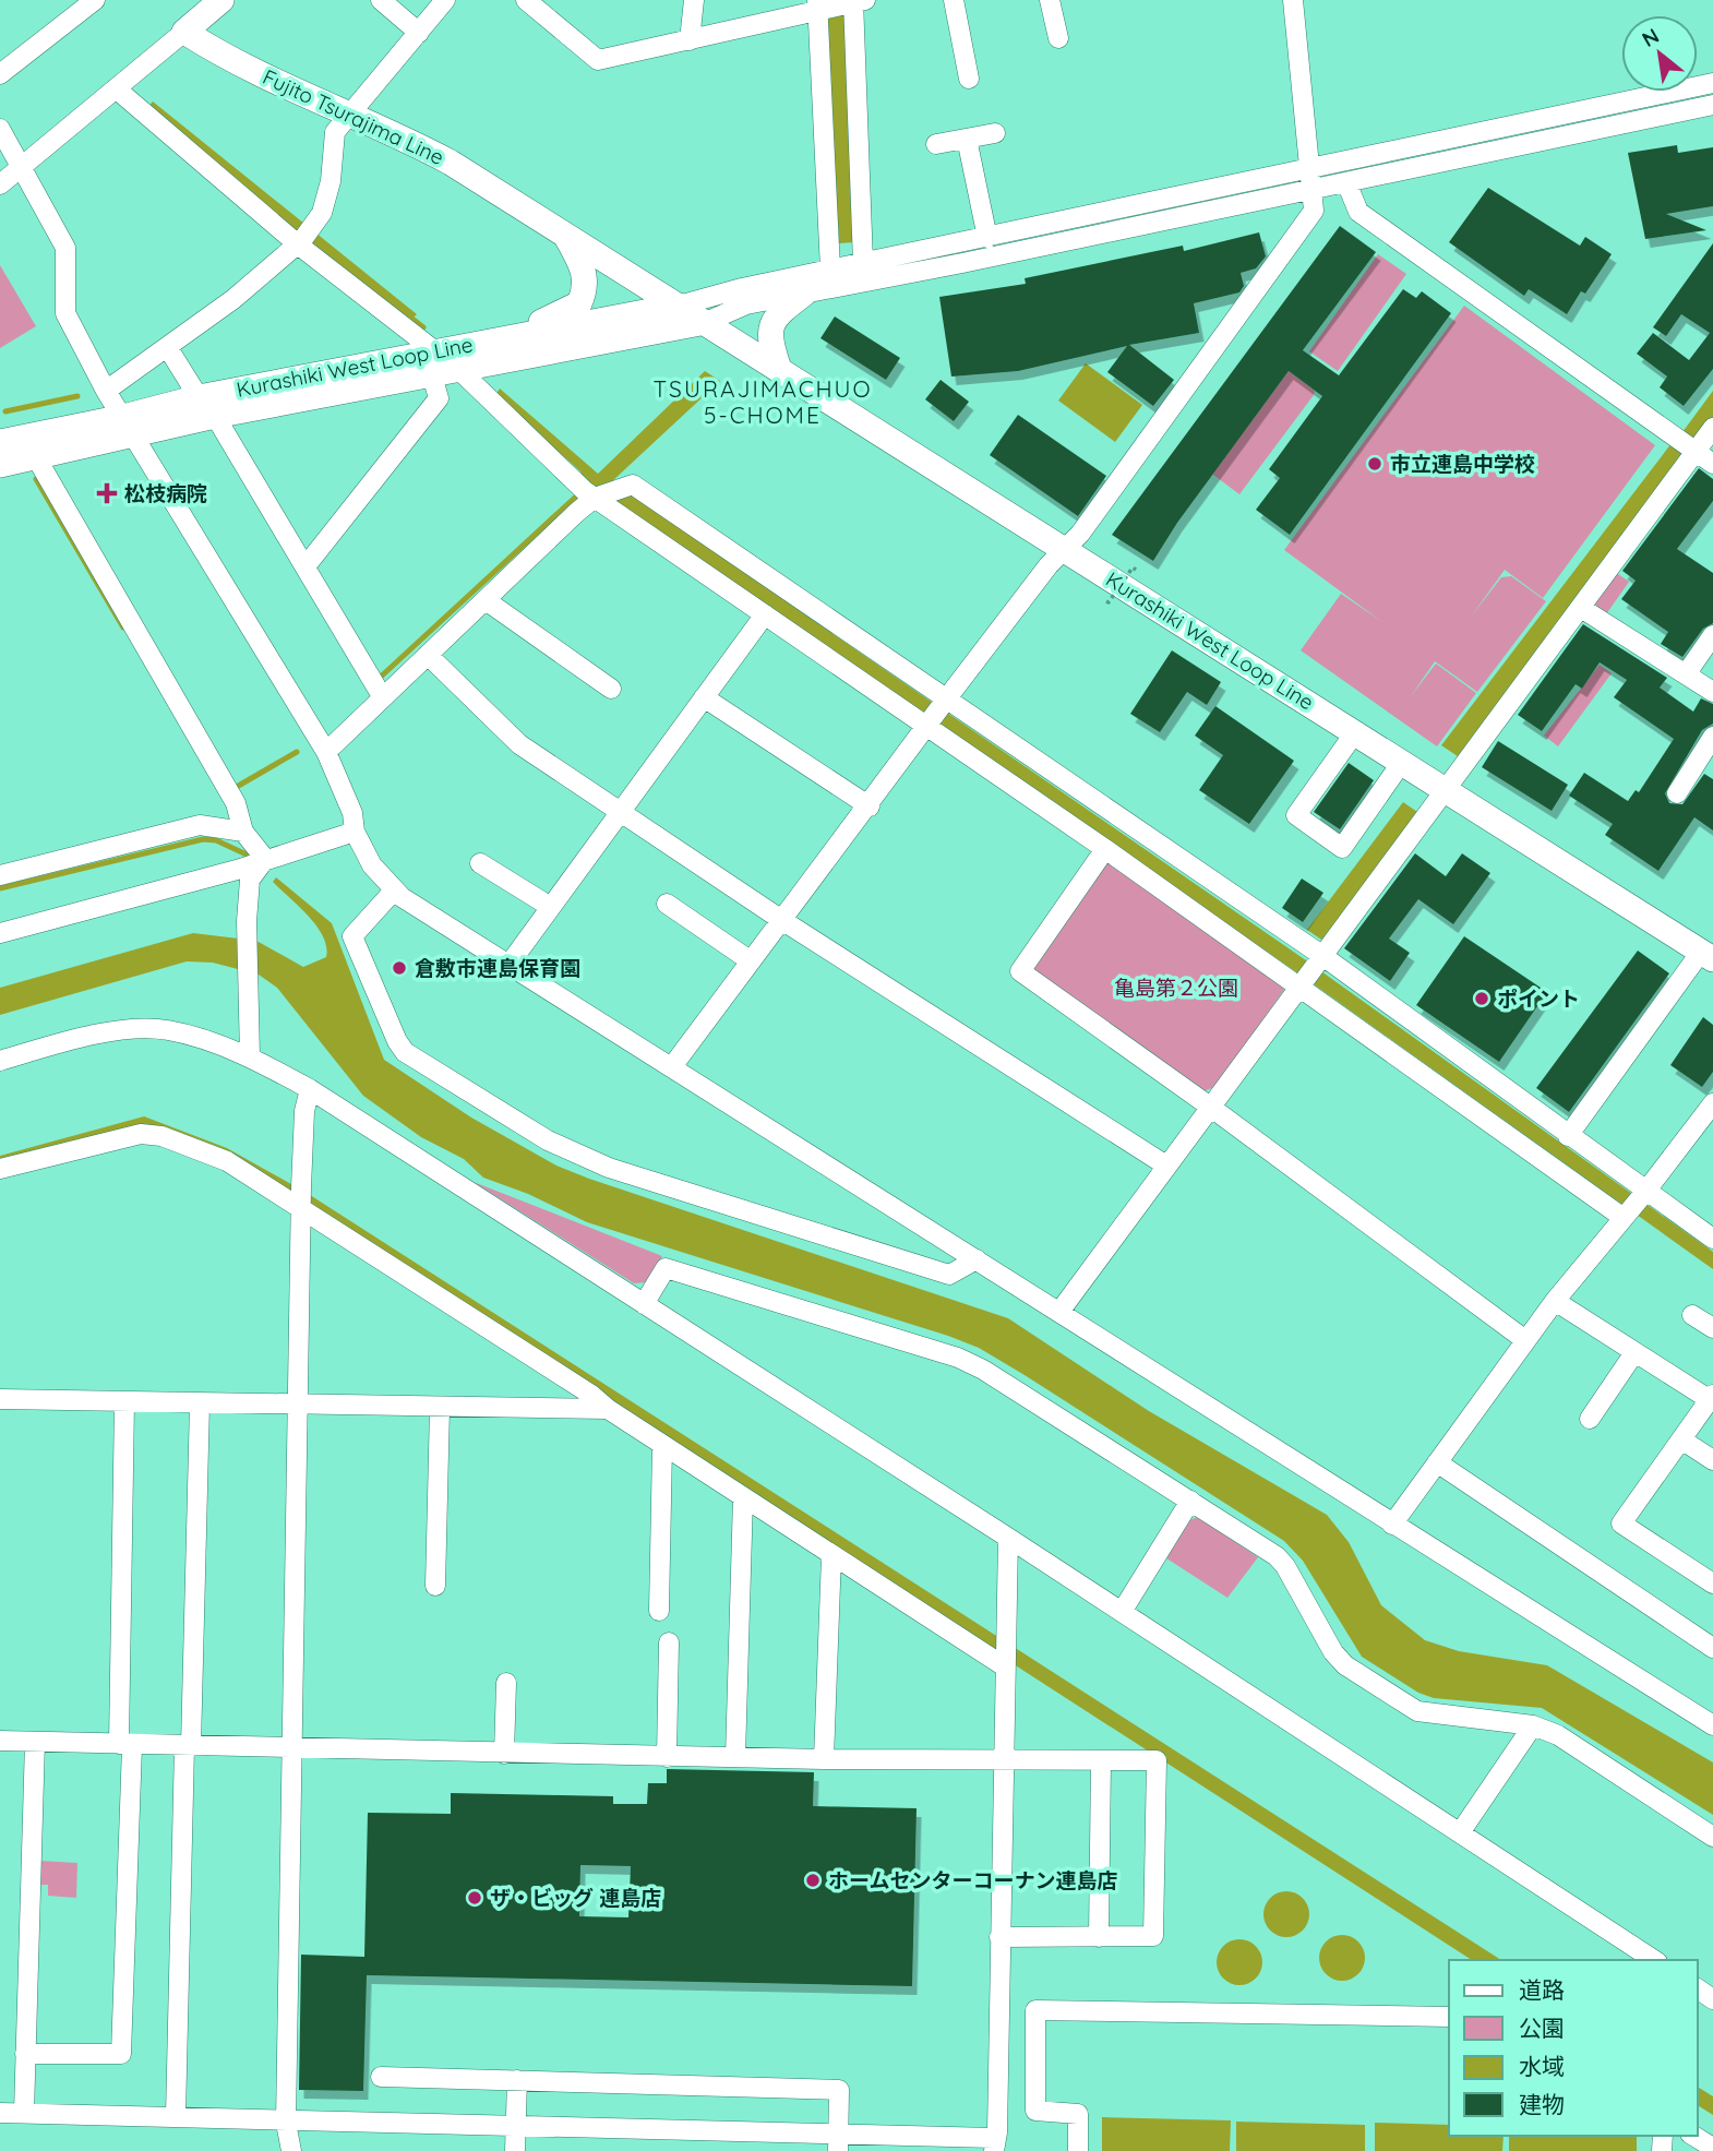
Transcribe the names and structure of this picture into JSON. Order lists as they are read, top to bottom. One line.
{"streets":{"main road":["Fujito Tsurajima Line","Kurashiki West Loop Line"]},"crossings":[["Fujito Tsurajima Line","Kurashiki West Loop Line"]],"districts":["TSURAJIMACHUO 5-CHOME"],"parks":["亀島第２公園"],"places":{"other":["市立連島中学校","倉敷市連島保育園","ポイント","ホームセンターコーナン連島店","ザ・ビッグ 連島店"],"health":["松枝病院"]},"legend":["道路","公園","水域","建物"],"north":"top left"}
